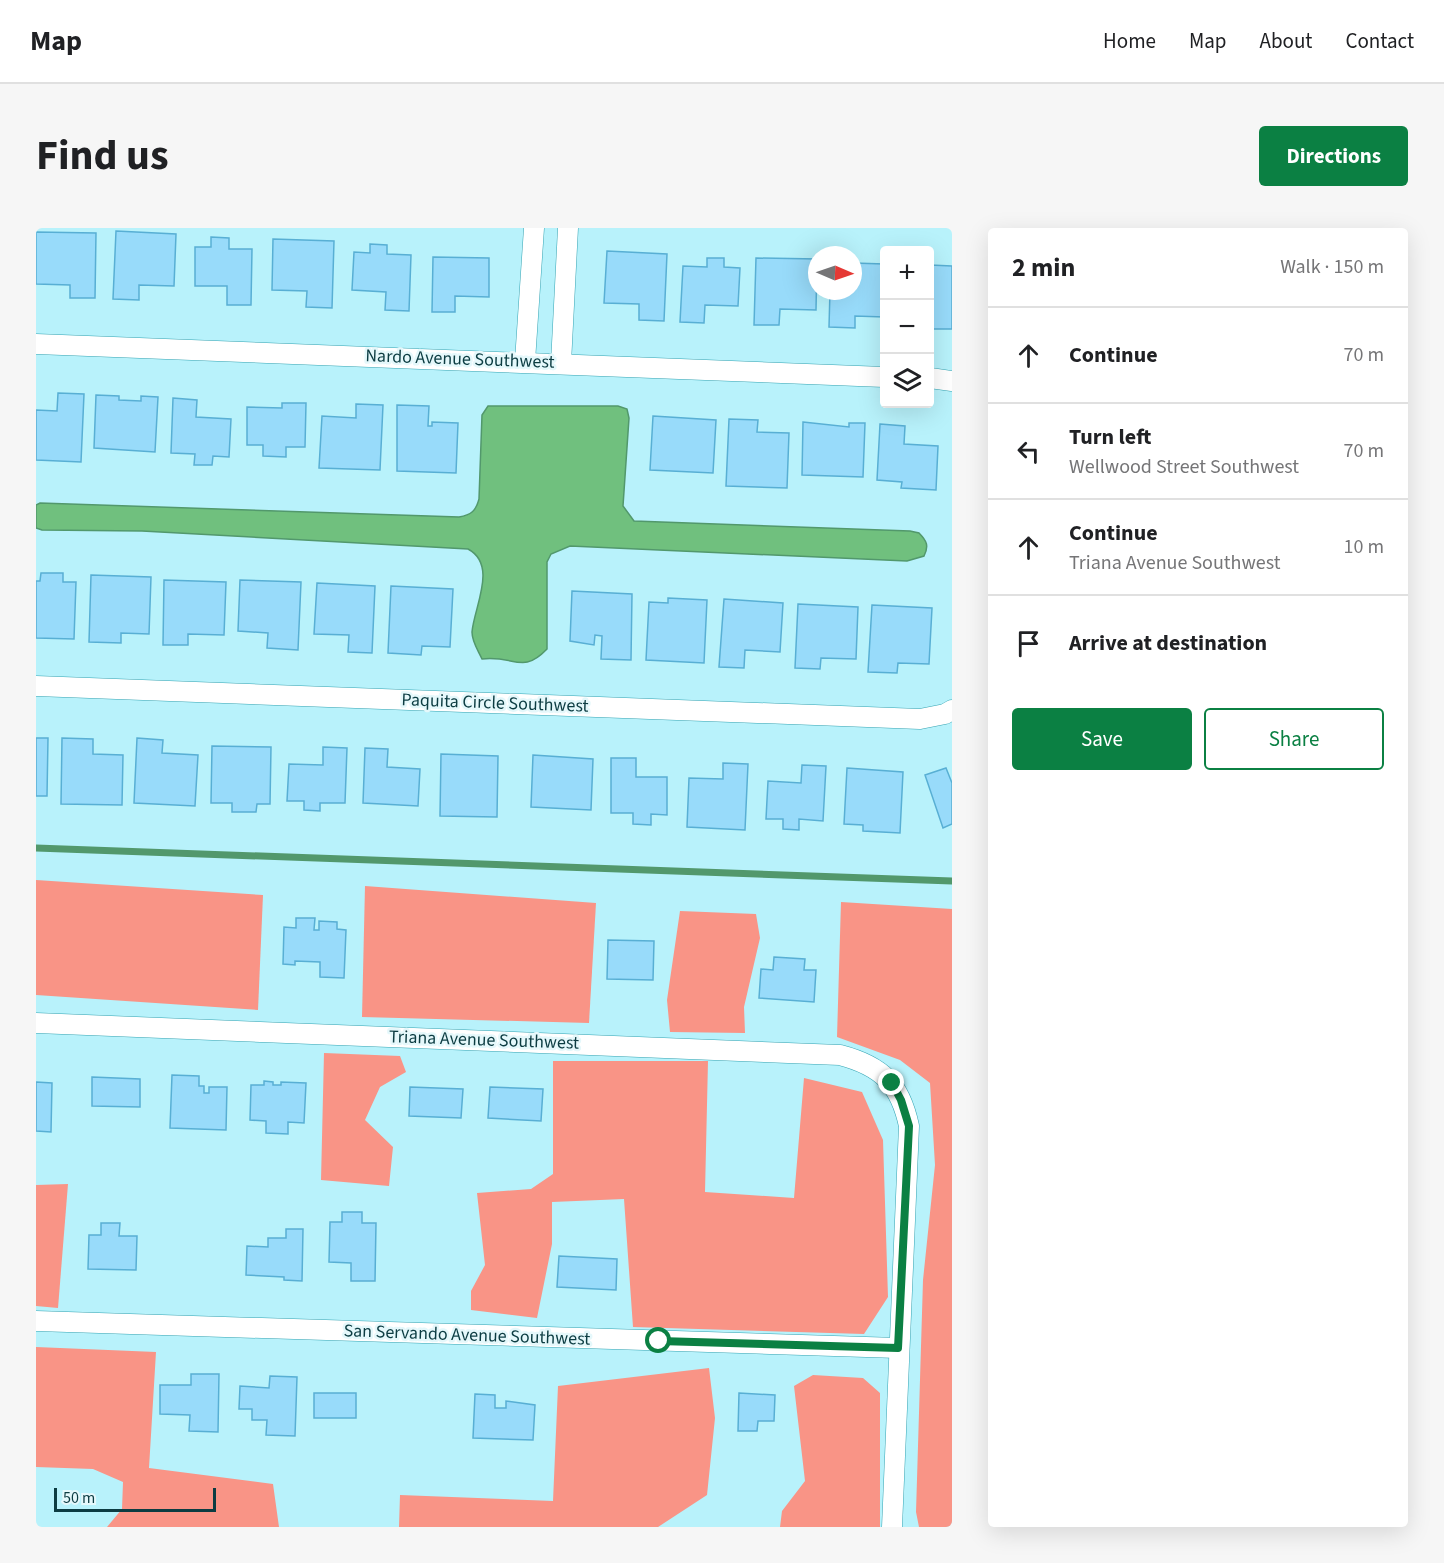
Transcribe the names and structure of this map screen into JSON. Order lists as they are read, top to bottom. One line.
{"streets":{"street":["Nardo Avenue Southwest","Paquita Circle Southwest","Triana Avenue Southwest","San Servando Avenue Southwest"]},"crossings":[["Triana Avenue Southwest","San Servando Avenue Southwest"]],"scale_bar":"50 m","north":"right","page":{"header":"Map","nav":["Home","Map","About","Contact"],"title":"Find us","buttons":["Directions",["Save","Share"]],"heading":["2 min","Walk · 150 m"],"map_buttons":["+","−"],"list":[["Continue","70 m"],["Turn left","Wellwood Street Southwest","70 m"],["Continue","Triana Avenue Southwest","10 m"],"Arrive at destination"],"scale":"50 m"}}
